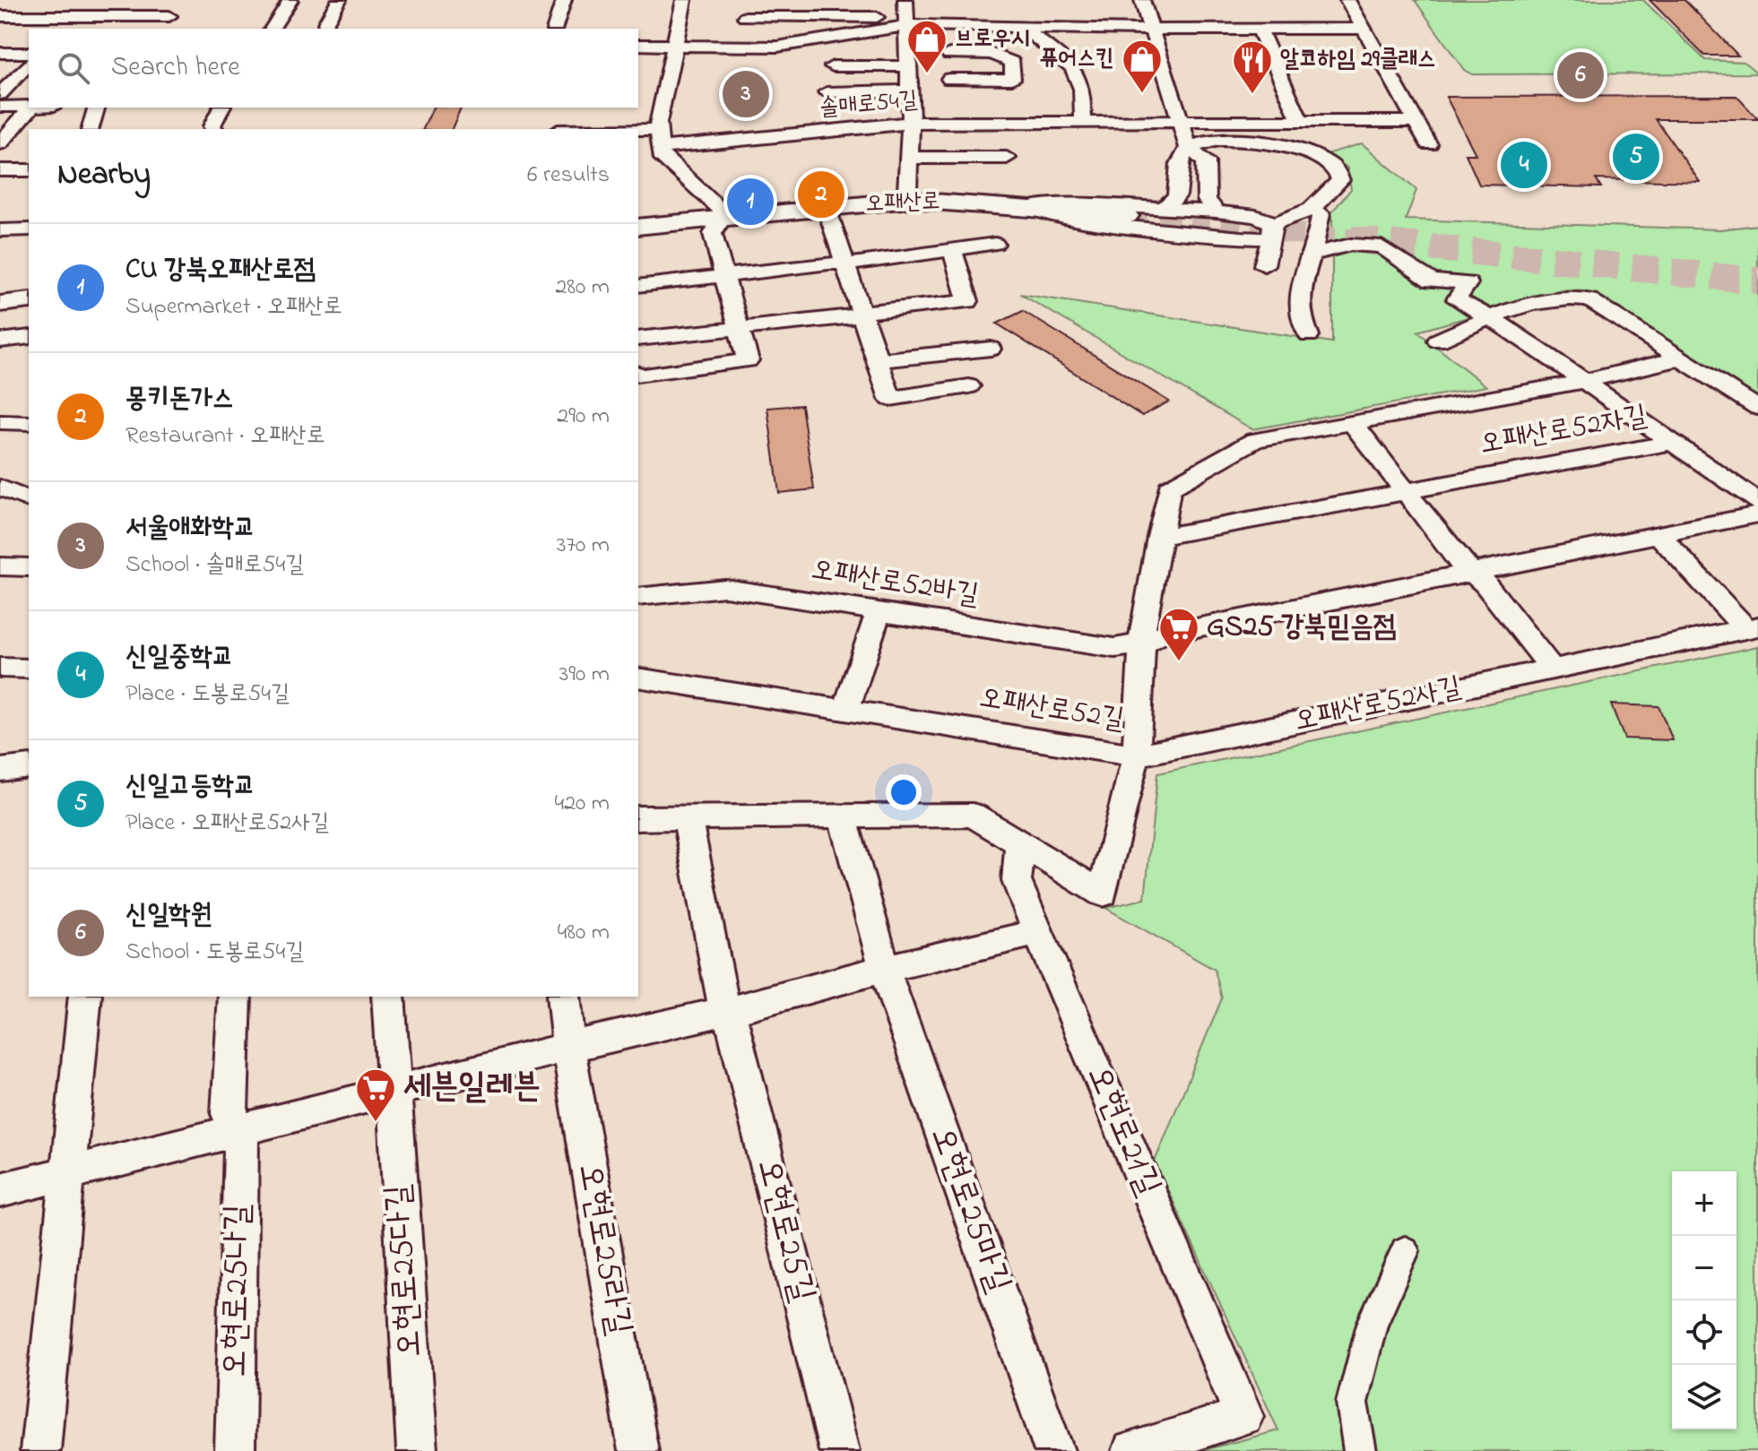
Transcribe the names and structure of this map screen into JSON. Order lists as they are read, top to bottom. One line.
{"streets":{"street":["솔매로54길","오패산로","오패산로52자길","오패산로52바길","오패산로52사길","오패산로52길","오현로21길","오현로25마길","오현로25길","오현로25라길","오현로25다길","오현로25나길"]},"crossings":[["오패산로52자길","오패산로52길"],["오패산로52바길","오패산로52길"],["오패산로52사길","오패산로52길"]],"places":{"shop":["브로우시","퓨어스킨"],"restaurant":["알코하임 29클래스"],"supermarket":["GS25 강북믿음점","세븐일레븐"]},"page":{"search":"Search here","pins":["6","3","5","4","2","1"],"heading":["Nearby","6 results"],"list":[{"mark":"1","name":"CU 강북오패산로점","note":"Supermarket · 오패산로","value":"280 m"},{"mark":"2","name":"몽키돈가스","note":"Restaurant · 오패산로","value":"290 m"},{"mark":"3","name":"서울애화학교","note":"School · 솔매로54길","value":"370 m"},{"mark":"4","name":"신일중학교","note":"Place · 도봉로54길","value":"390 m"},{"mark":"5","name":"신일고등학교","note":"Place · 오패산로52사길","value":"420 m"},{"mark":"6","name":"신일학원","note":"School · 도봉로54길","value":"480 m"}],"map_buttons":["+","−"]}}
